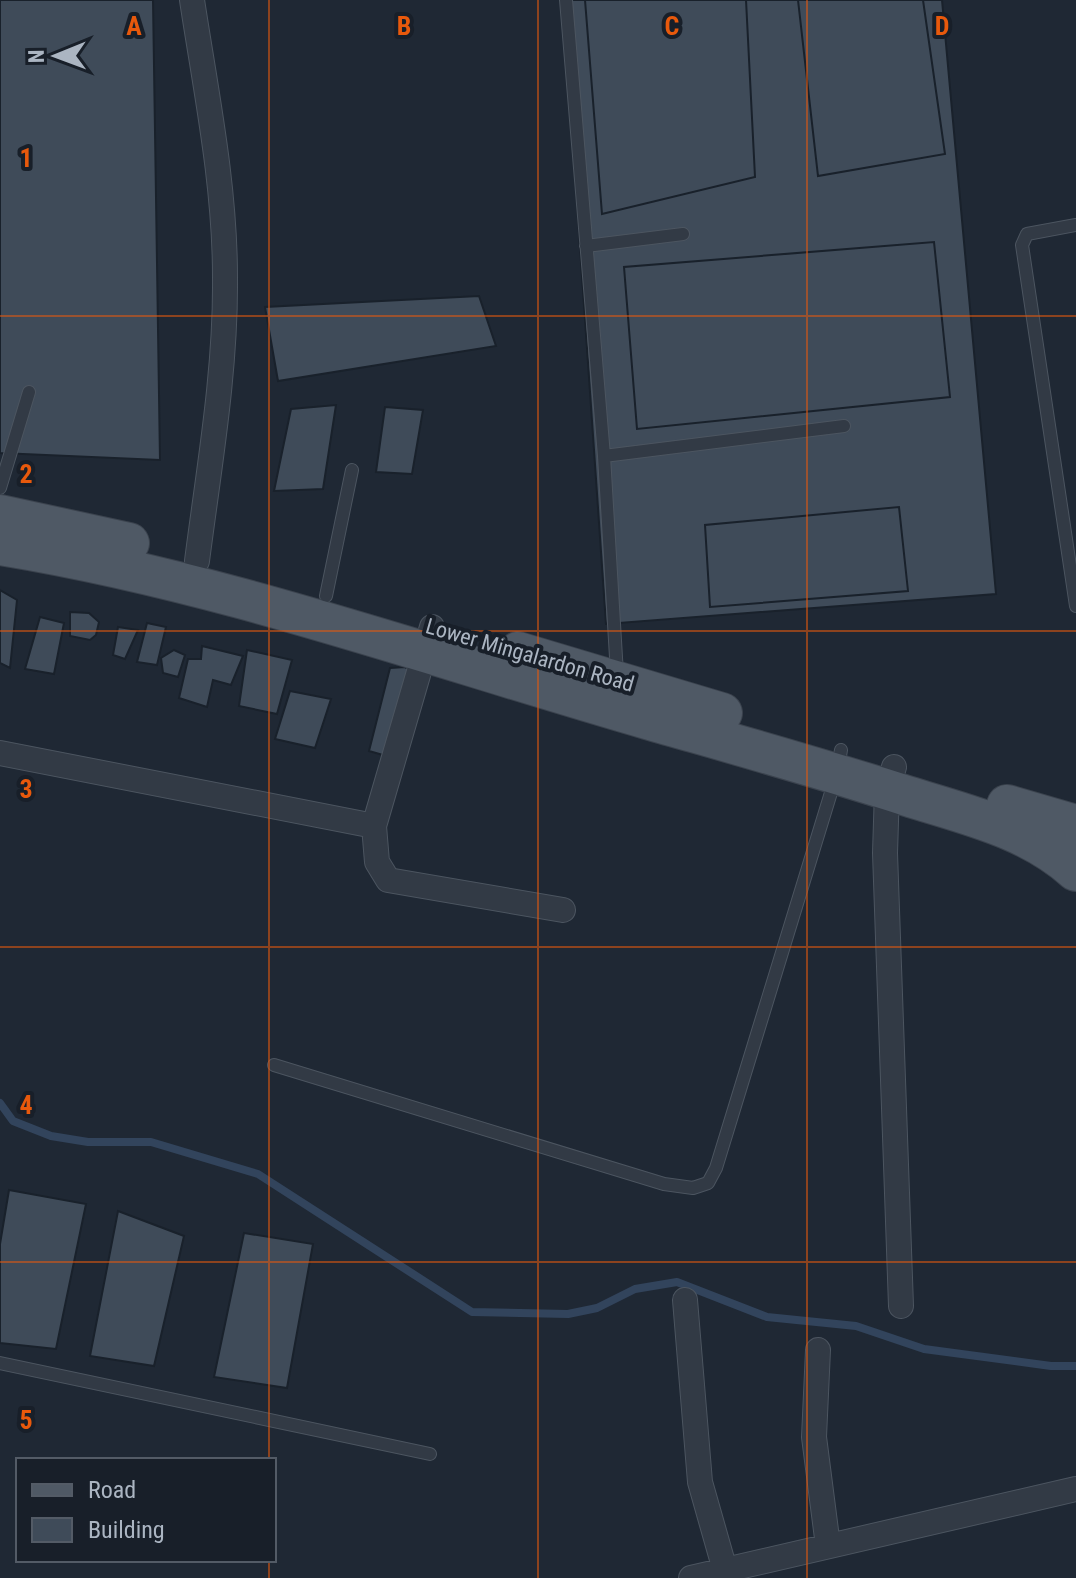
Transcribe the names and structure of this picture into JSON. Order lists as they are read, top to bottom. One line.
{"streets":{"main road":["Lower Mingalardon Road"]},"legend":["Road","Building"],"north":"left","grid":{"columns":["A","B","C","D"],"rows":["1","2","3","4","5"]}}
